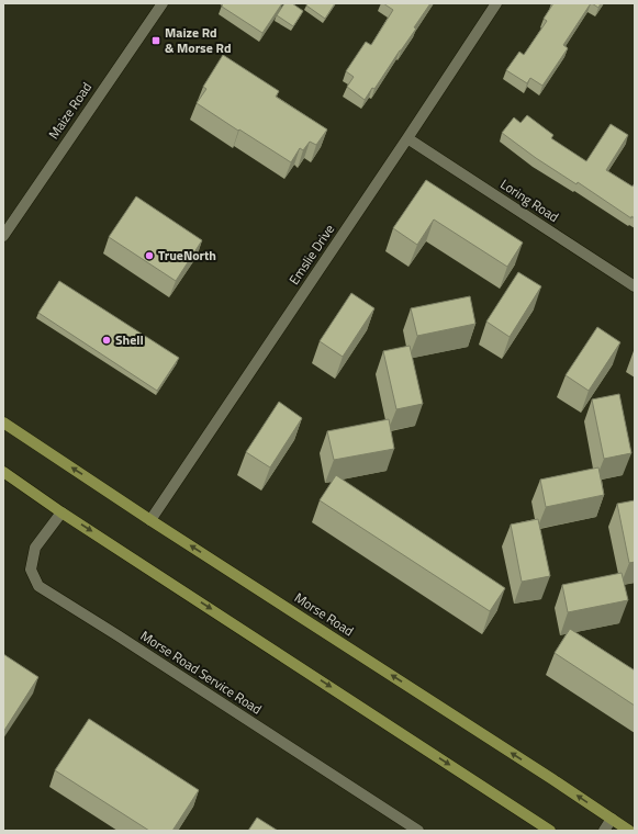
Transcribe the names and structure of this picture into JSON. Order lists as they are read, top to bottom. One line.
{"streets":{"main road":["Morse Road"],"street":["Maize Road","Loring Road","Emslie Drive","Morse Road Service Road"]},"crossings":[["Loring Road","Emslie Drive"],["Emslie Drive","Morse Road"]],"places":{"transit":["Maize Rd & Morse Rd"],"other":["TrueNorth","Shell"]}}
